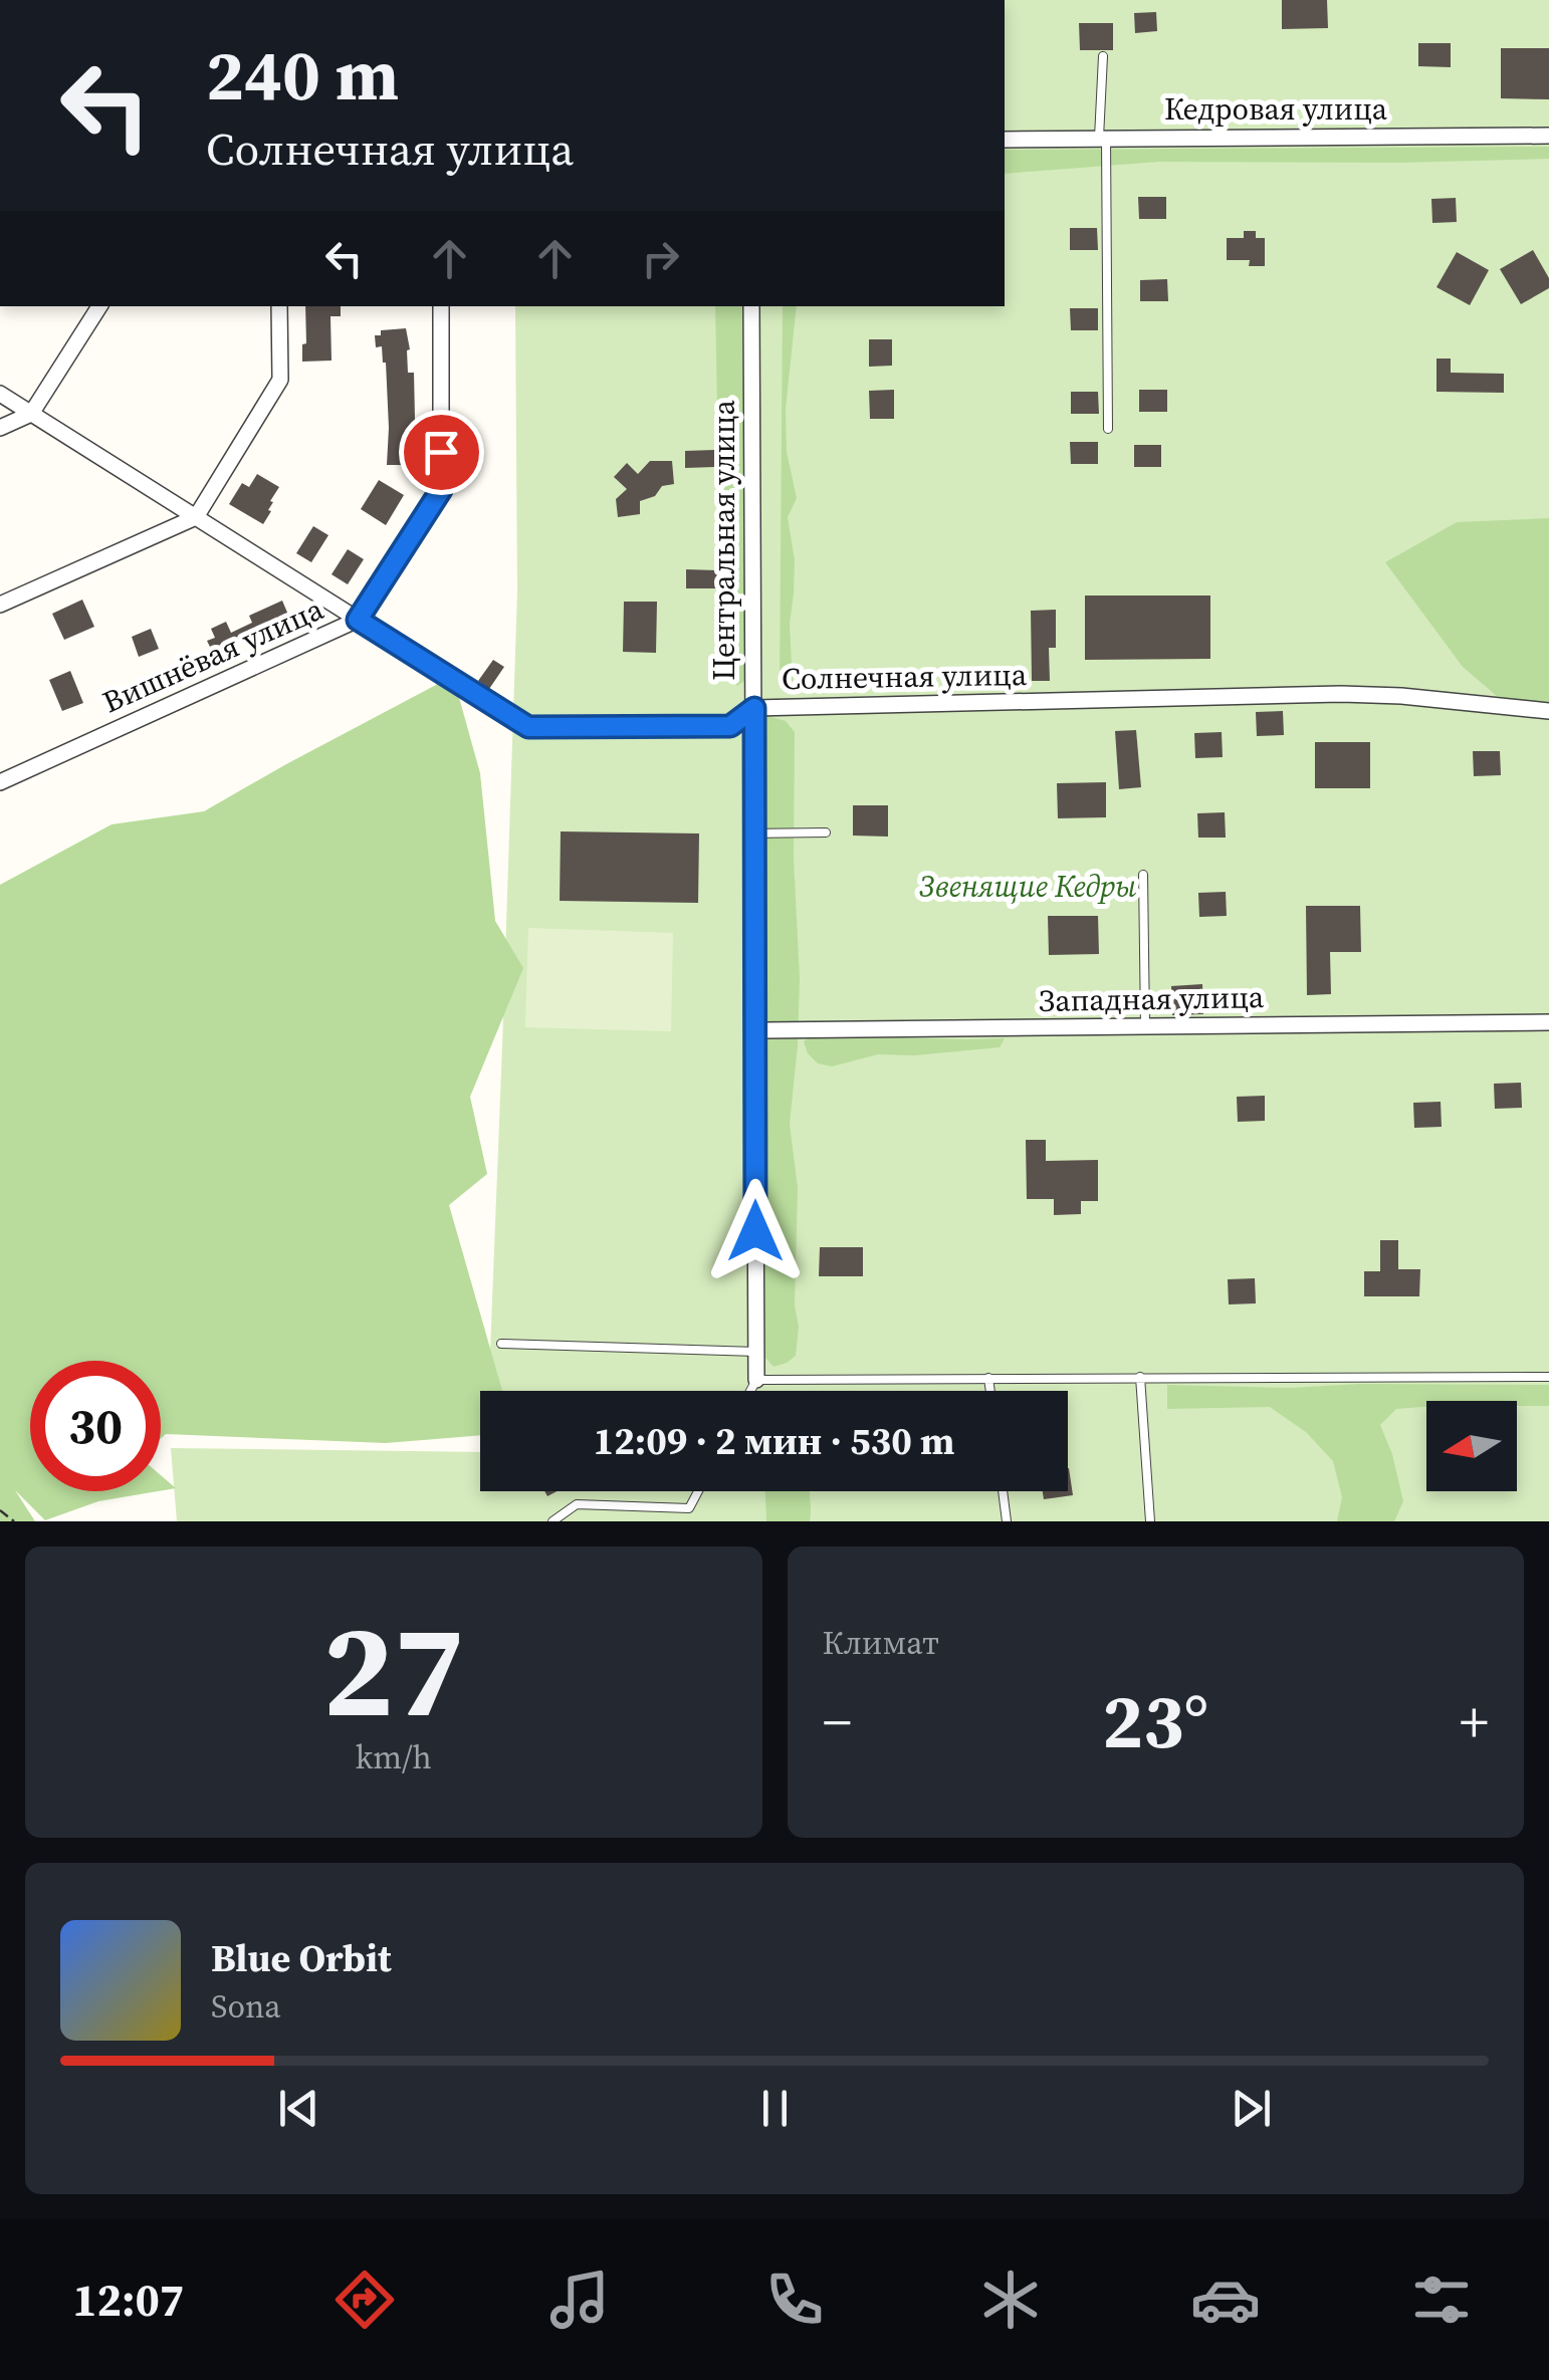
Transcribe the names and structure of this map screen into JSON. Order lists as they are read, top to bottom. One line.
{"streets":{"street":["Кедровая улица","Центральная улица","Вишнёвая улица","Солнечная улица","Западная улица"]},"crossings":[["Центральная улица","Солнечная улица"],["Центральная улица","Западная улица"],["Вишнёвая улица","Солнечная улица"]],"parks":["Звенящие Кедры"],"north":"left","page":{"turn":["240 m","Солнечная улица"],"limit":"30","trip":"12:09 · 2 мин · 530 m","tile":[["27","km/h"],"Климат"],"heat":["−","23°","+"],"song":["Blue Orbit","Sona"],"tabs":"12:07"}}
